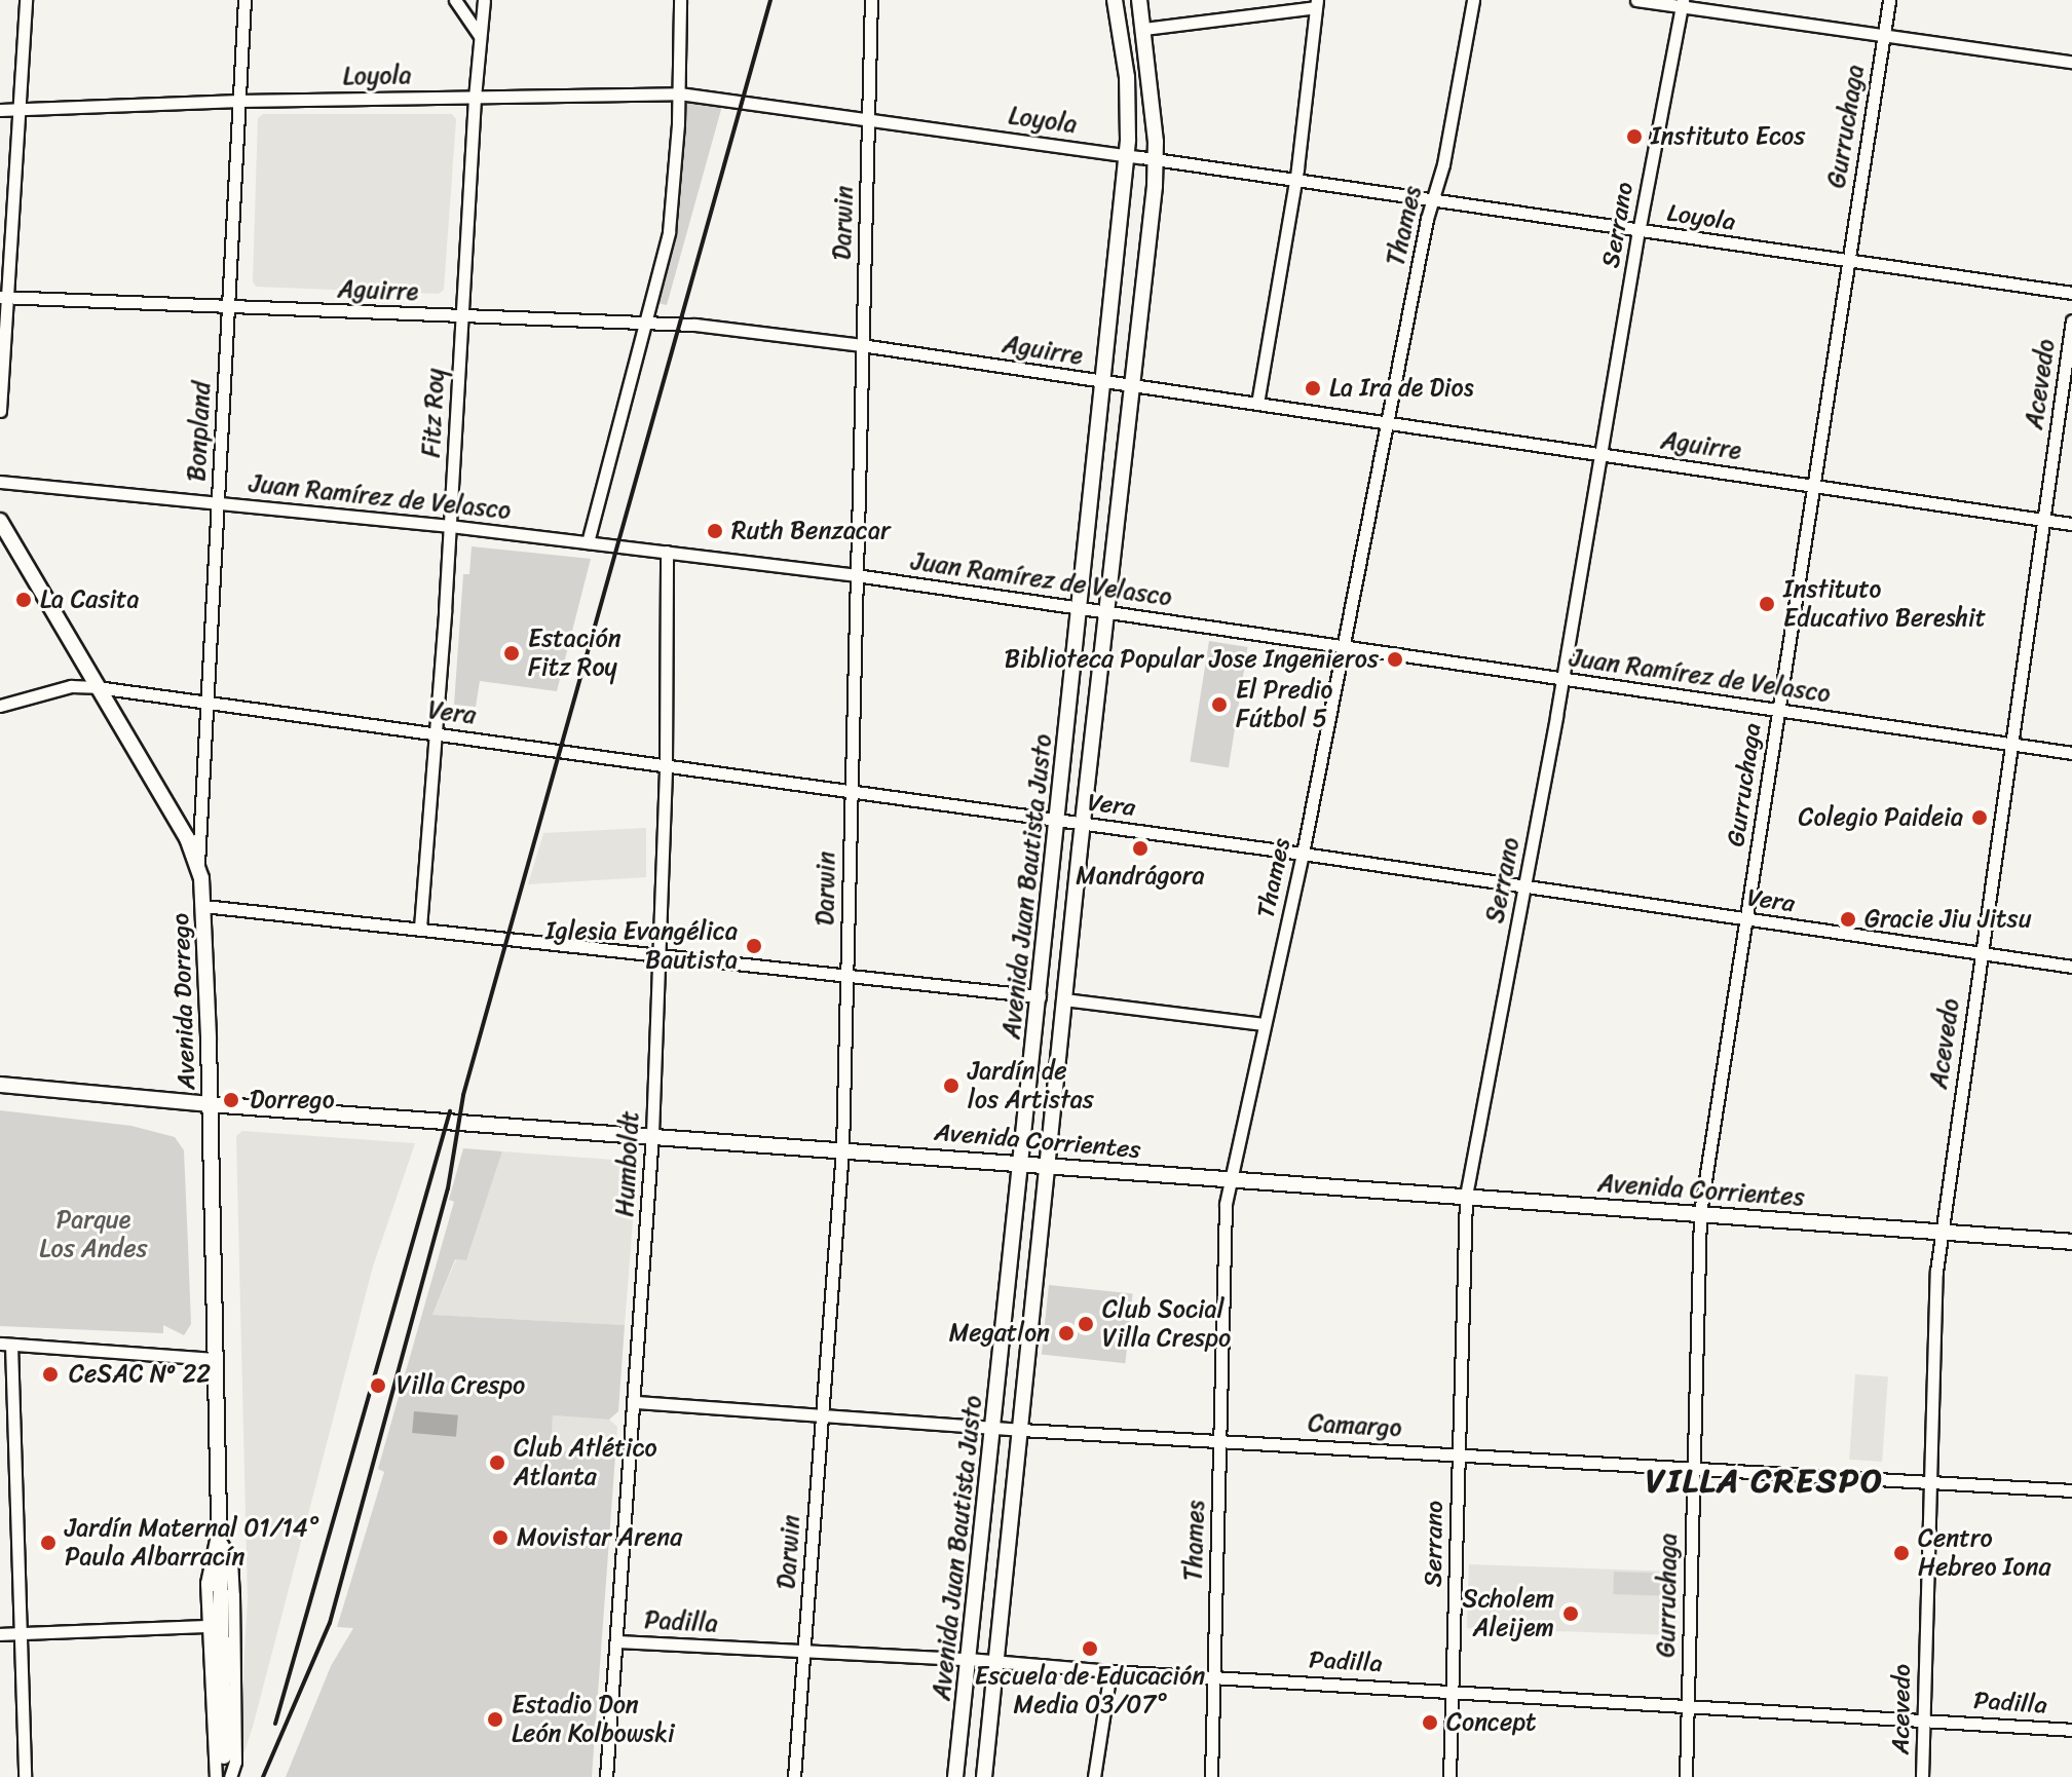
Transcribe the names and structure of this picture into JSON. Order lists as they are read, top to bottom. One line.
{"streets":{"main road":["Avenida Juan Bautista Justo","Avenida Dorrego","Avenida Corrientes"],"street":["Loyola","Gurruchaga","Darwin","Serrano","Thames","Aguirre","Acevedo","Fitz Roy","Bonpland","Juan Ramírez de Velasco","Vera","Humboldt","Camargo","Padilla"]},"crossings":[["Loyola","Gurruchaga"],["Loyola","Darwin"],["Loyola","Serrano"],["Loyola","Thames"],["Loyola","Fitz Roy"],["Loyola","Bonpland"],["Loyola","Avenida Juan Bautista Justo"],["Gurruchaga","Aguirre"],["Gurruchaga","Juan Ramírez de Velasco"],["Gurruchaga","Vera"],["Gurruchaga","Avenida Corrientes"],["Gurruchaga","Camargo"],["Gurruchaga","Padilla"],["Darwin","Aguirre"],["Darwin","Juan Ramírez de Velasco"],["Darwin","Vera"],["Darwin","Avenida Corrientes"],["Darwin","Camargo"],["Darwin","Padilla"],["Serrano","Aguirre"],["Serrano","Juan Ramírez de Velasco"],["Serrano","Vera"],["Serrano","Avenida Corrientes"],["Serrano","Camargo"],["Serrano","Padilla"],["Thames","Aguirre"],["Thames","Juan Ramírez de Velasco"],["Thames","Vera"],["Thames","Avenida Corrientes"],["Thames","Camargo"],["Thames","Padilla"],["Aguirre","Acevedo"],["Aguirre","Fitz Roy"],["Aguirre","Bonpland"],["Aguirre","Avenida Juan Bautista Justo"],["Acevedo","Juan Ramírez de Velasco"],["Acevedo","Vera"],["Acevedo","Avenida Corrientes"],["Acevedo","Camargo"],["Acevedo","Padilla"],["Fitz Roy","Juan Ramírez de Velasco"],["Fitz Roy","Vera"],["Bonpland","Juan Ramírez de Velasco"],["Bonpland","Vera"],["Bonpland","Avenida Dorrego"],["Juan Ramírez de Velasco","Avenida Juan Bautista Justo"],["Juan Ramírez de Velasco","Humboldt"],["Vera","Avenida Juan Bautista Justo"],["Vera","Avenida Dorrego"],["Vera","Humboldt"],["Avenida Juan Bautista Justo","Avenida Corrientes"],["Avenida Juan Bautista Justo","Camargo"],["Avenida Juan Bautista Justo","Padilla"],["Avenida Dorrego","Avenida Corrientes"],["Avenida Corrientes","Humboldt"],["Humboldt","Camargo"],["Humboldt","Padilla"]],"districts":["VILLA CRESPO"],"parks":["Parque Los Andes"],"places":["Instituto Ecos","La Ira de Dios","Ruth Benzacar","La Casita","Instituto Educativo Bereshit","Estación Fitz Roy","Biblioteca Popular Jose Ingenieros","El Predio Fútbol 5","Colegio Paideia","Mandrágora","Gracie Jiu Jitsu","Iglesia Evangélica Bautista","Jardín de los Artistas","Dorrego","Club Social Villa Crespo","Megatlon","CeSAC Nº 22","Villa Crespo","Club Atlético Atlanta","Movistar Arena","Jardín Maternal 01/14° Paula Albarracín","Centro Hebreo Iona","Scholem Aleijem","Escuela de Educación Media 03/07°","Estadio Don León Kolbowski","Concept"]}
